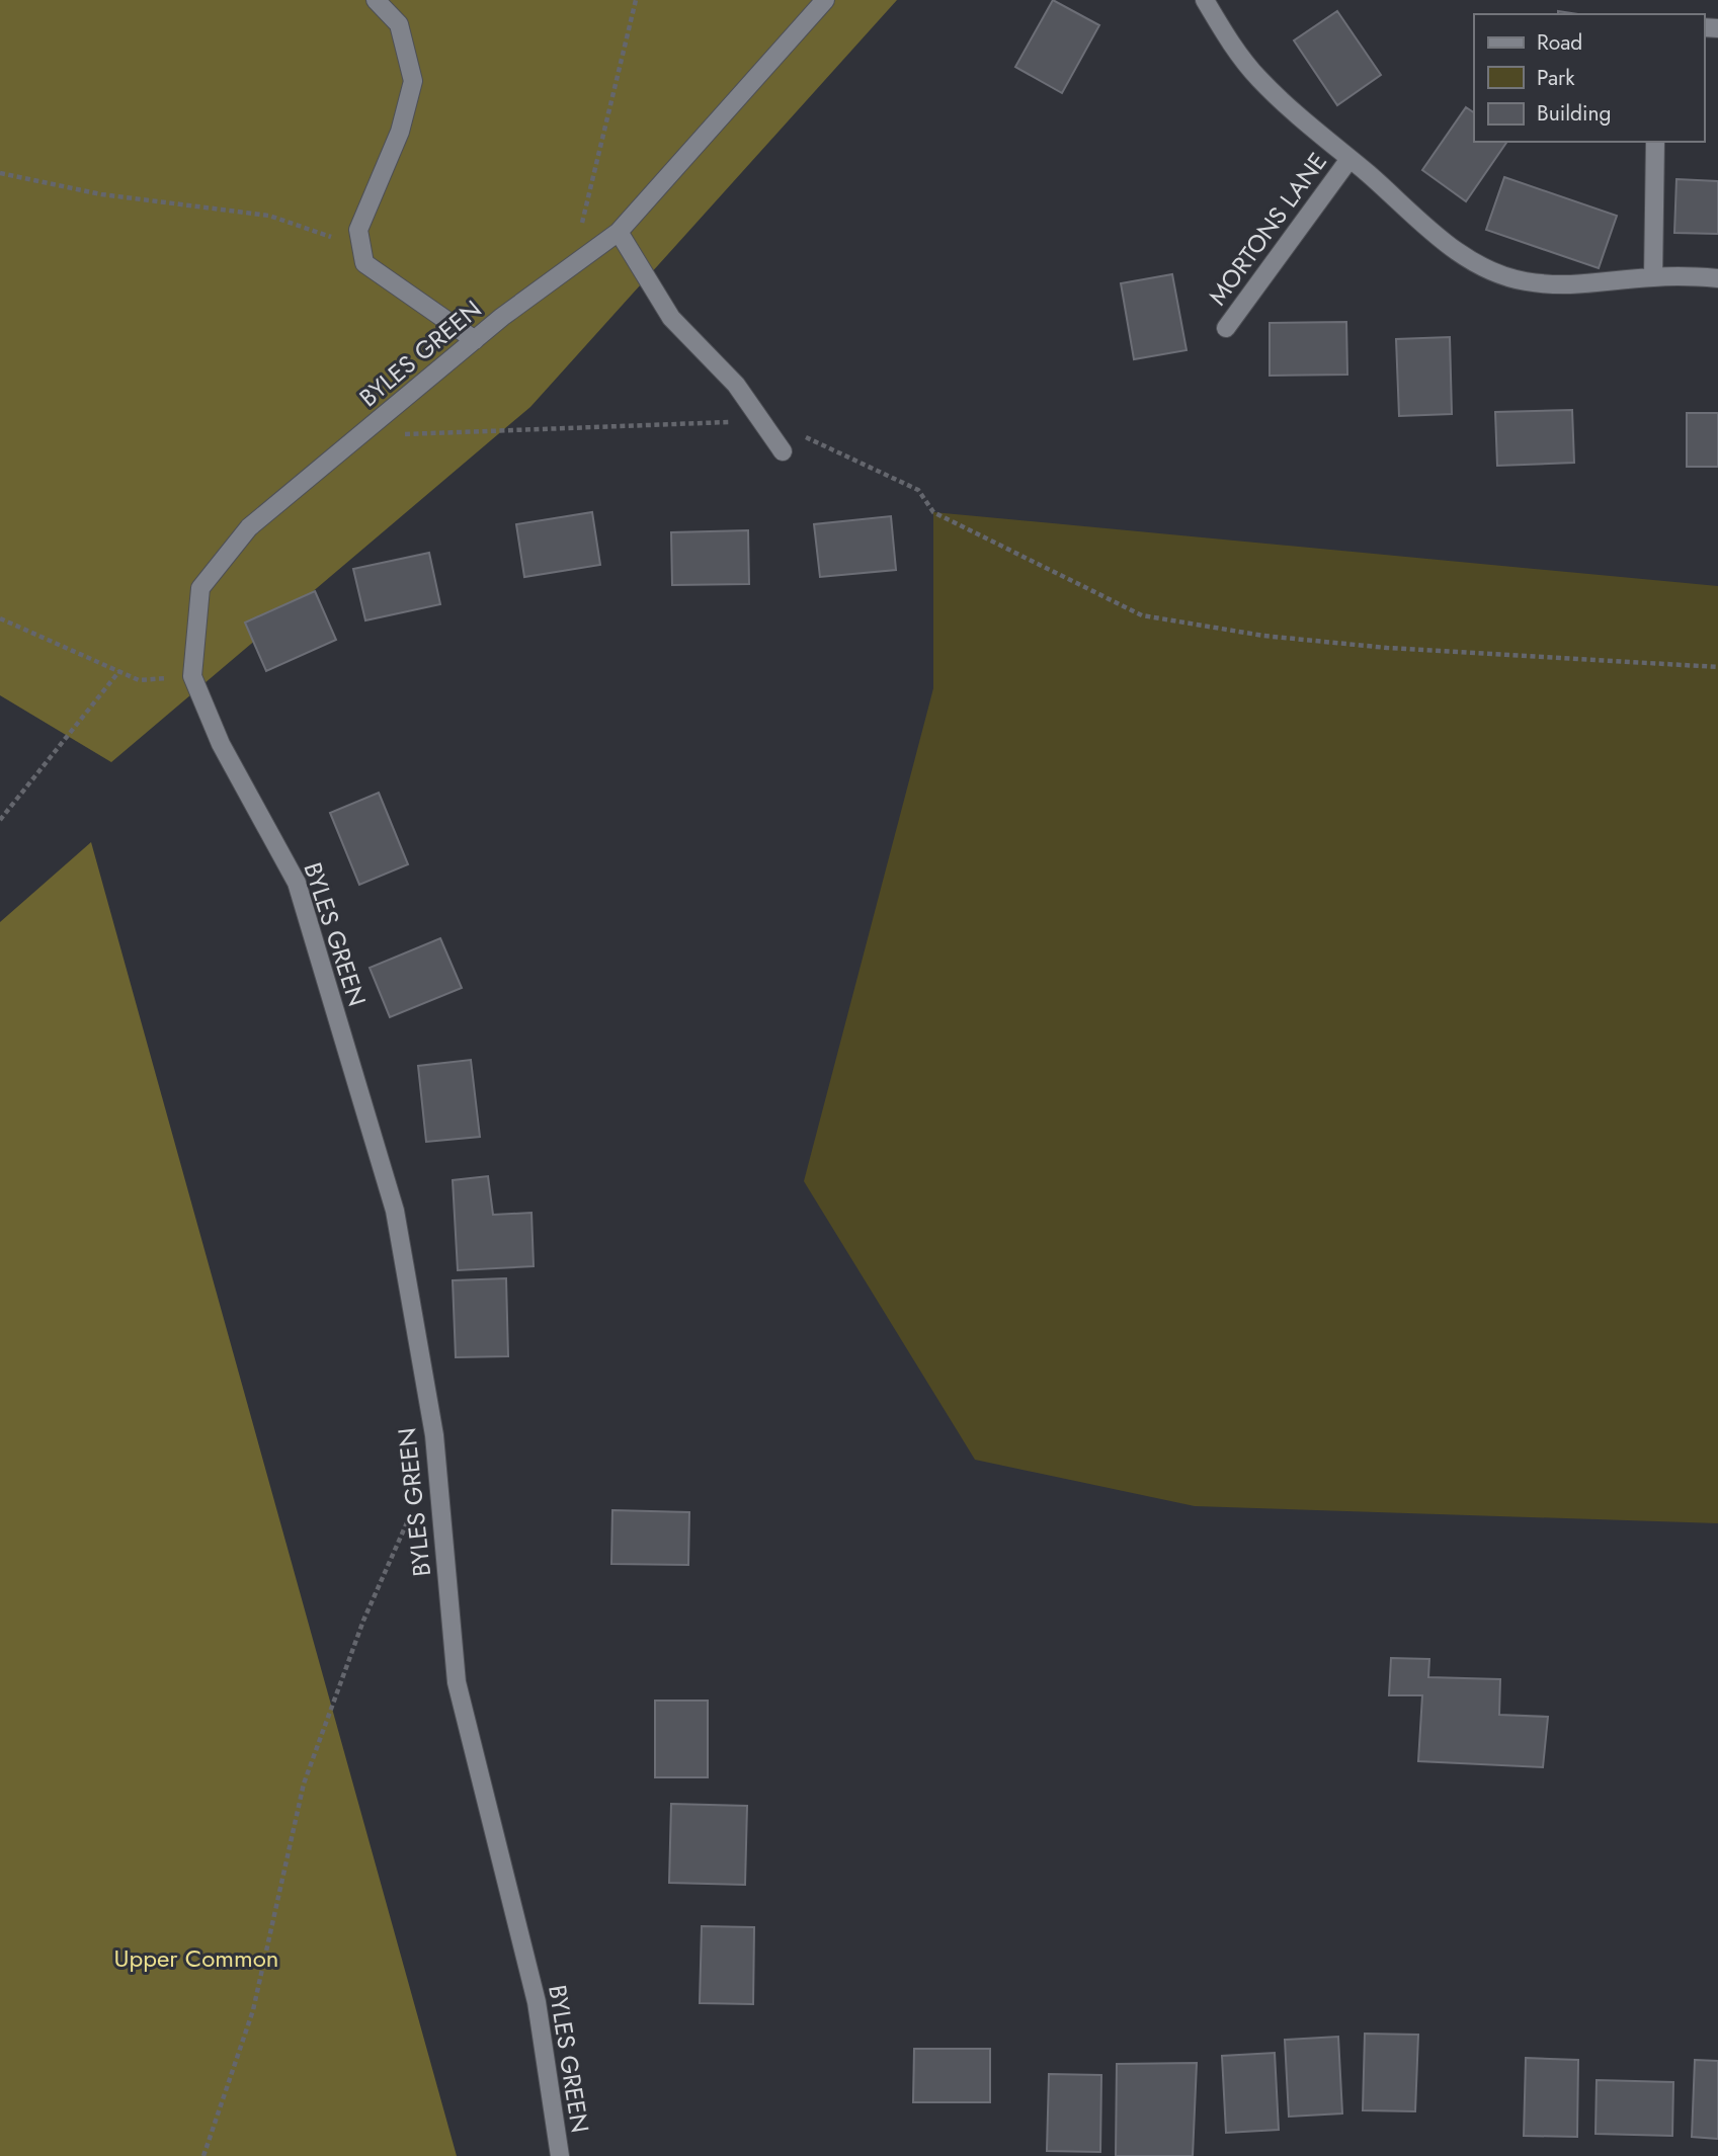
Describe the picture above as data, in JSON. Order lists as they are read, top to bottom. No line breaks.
{"streets":{"street":["MORTONS LANE","BYLES GREEN"]},"parks":["Upper Common"],"legend":["Road","Park","Building"]}
